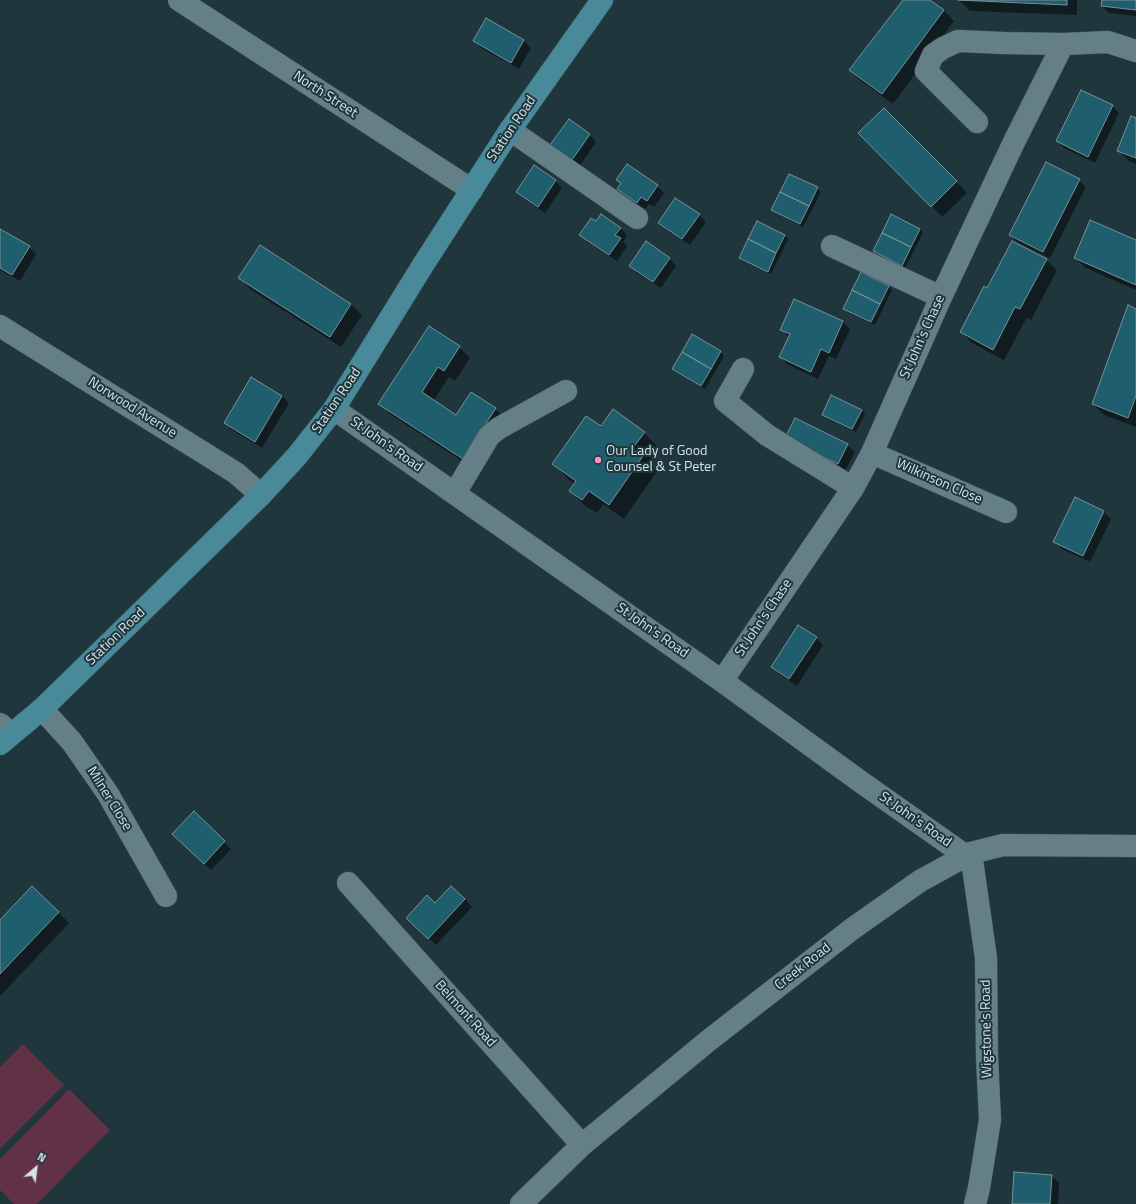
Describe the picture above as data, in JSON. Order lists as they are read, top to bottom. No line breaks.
{"streets":{"main road":["Station Road"],"street":["North Street","St John's Chase","Norwood Avenue","St John's Road","Wilkinson Close","Milner Close","Creek Road","Belmont Road","Wigstone's Road"]},"crossings":[["North Street","Station Road"],["Station Road","Norwood Avenue"],["Station Road","St John's Road"],["Station Road","Milner Close"],["St John's Chase","St John's Road"],["St John's Chase","Wilkinson Close"],["St John's Road","Creek Road"],["St John's Road","Wigstone's Road"],["Creek Road","Belmont Road"],["Creek Road","Wigstone's Road"]],"places":["Our Lady of Good Counsel & St Peter"],"north":"top right"}
